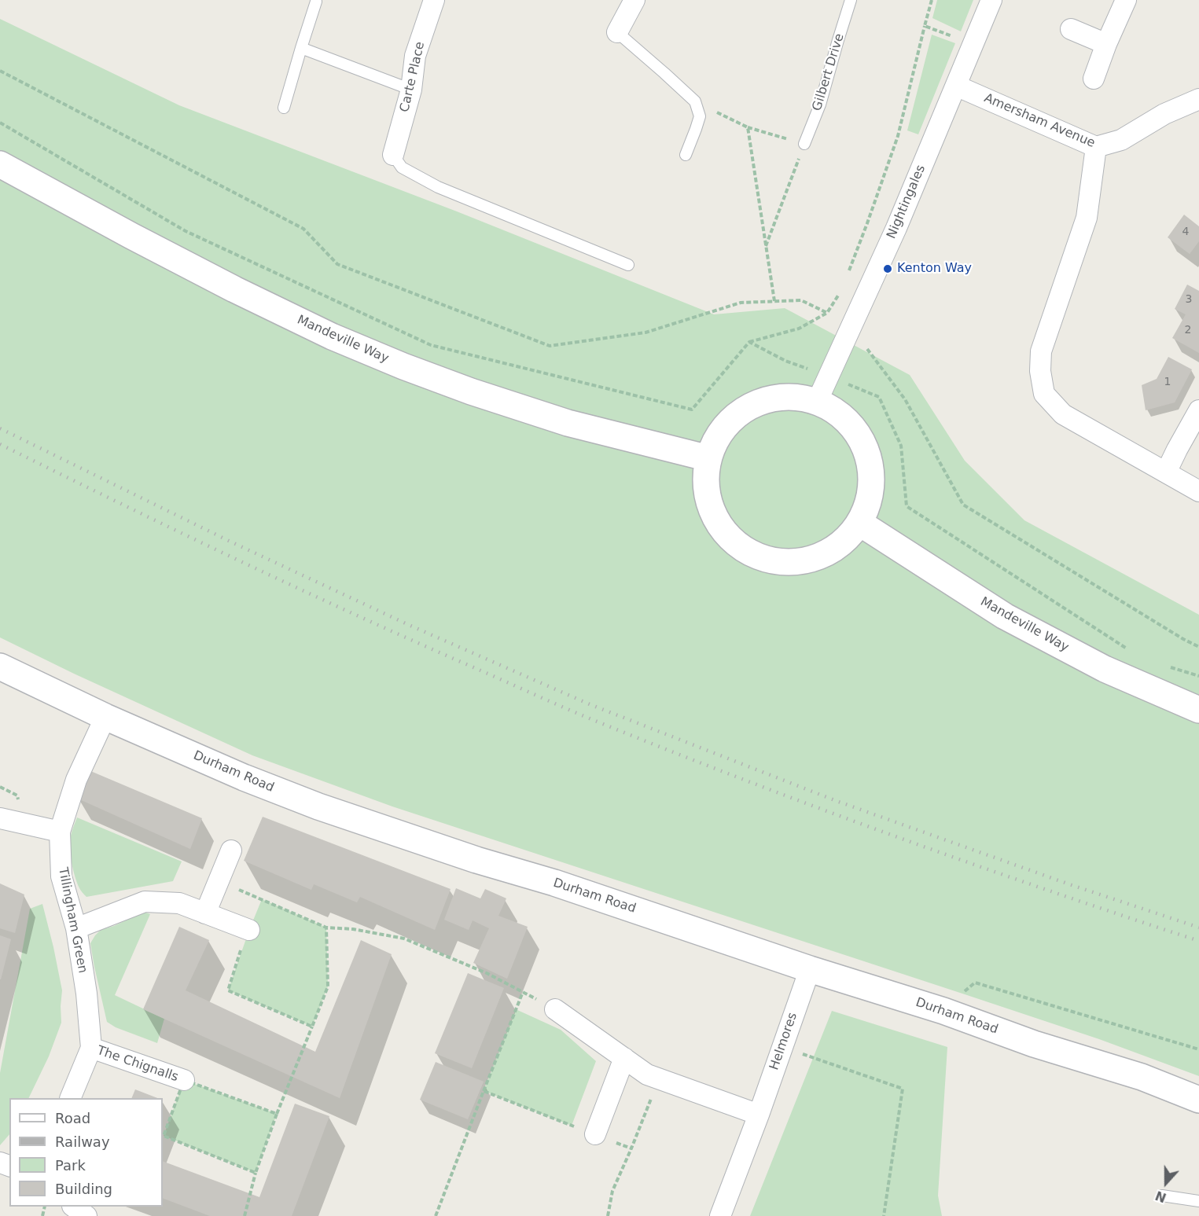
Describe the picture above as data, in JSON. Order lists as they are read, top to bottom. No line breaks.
{"streets":{"main road":["Mandeville Way","Durham Road"],"street":["Carte Place","Amersham Avenue","Nightingales","Tillingham Green","Helmores","The Chignalls"],"lane":["Gilbert Drive"]},"crossings":[["Amersham Avenue","Nightingales"],["Nightingales","Mandeville Way"],["Durham Road","Tillingham Green"],["Durham Road","Helmores"],["Tillingham Green","The Chignalls"]],"places":["Kenton Way"],"house_numbers":["4","3","2","1"],"legend":["Road","Railway","Park","Building"],"north":"bottom"}
